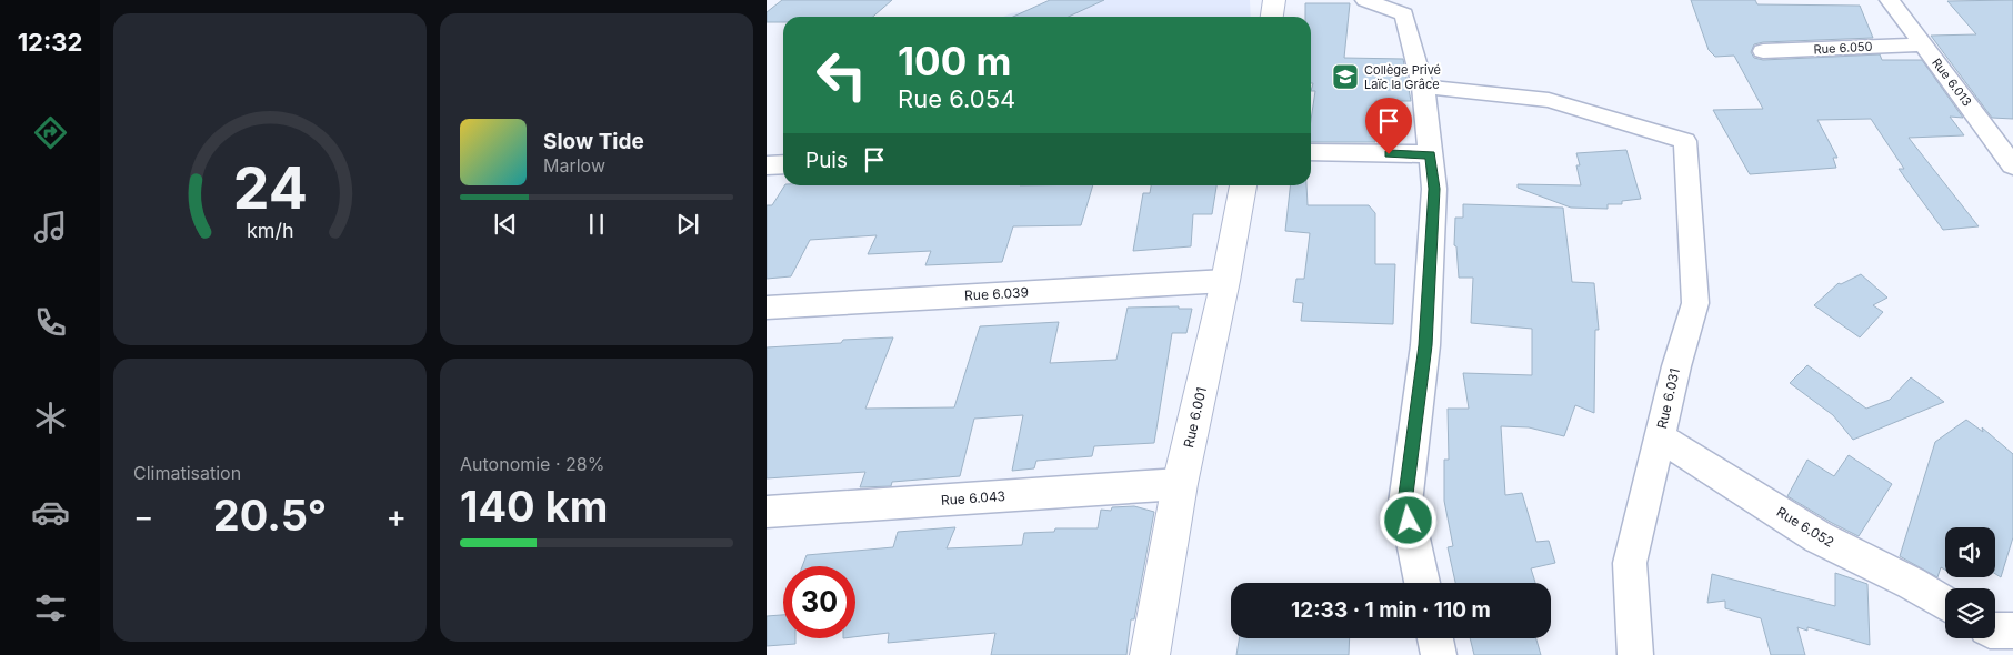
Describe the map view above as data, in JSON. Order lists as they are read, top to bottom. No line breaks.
{"streets":{"street":["Rue 6.050","Rue 6.013","Rue 6.039","Rue 6.031","Rue 6.001","Rue 6.043","Rue 6.052"]},"crossings":[["Rue 6.050","Rue 6.013"],["Rue 6.039","Rue 6.001"],["Rue 6.031","Rue 6.052"],["Rue 6.001","Rue 6.043"]],"places":{"school or university":["Collège Privé Laïc la Grâce"]},"page":{"tabs":"12:32","turn":["100 m","Rue 6.054"],"song":["Slow Tide","Marlow"],"then":"Puis","tile":["Climatisation",["Autonomie · 28%","140 km"]],"heat":["−","20.5°","+"],"limit":"30","trip":"12:33 · 1 min · 110 m","gauge":["24","km/h"]}}
